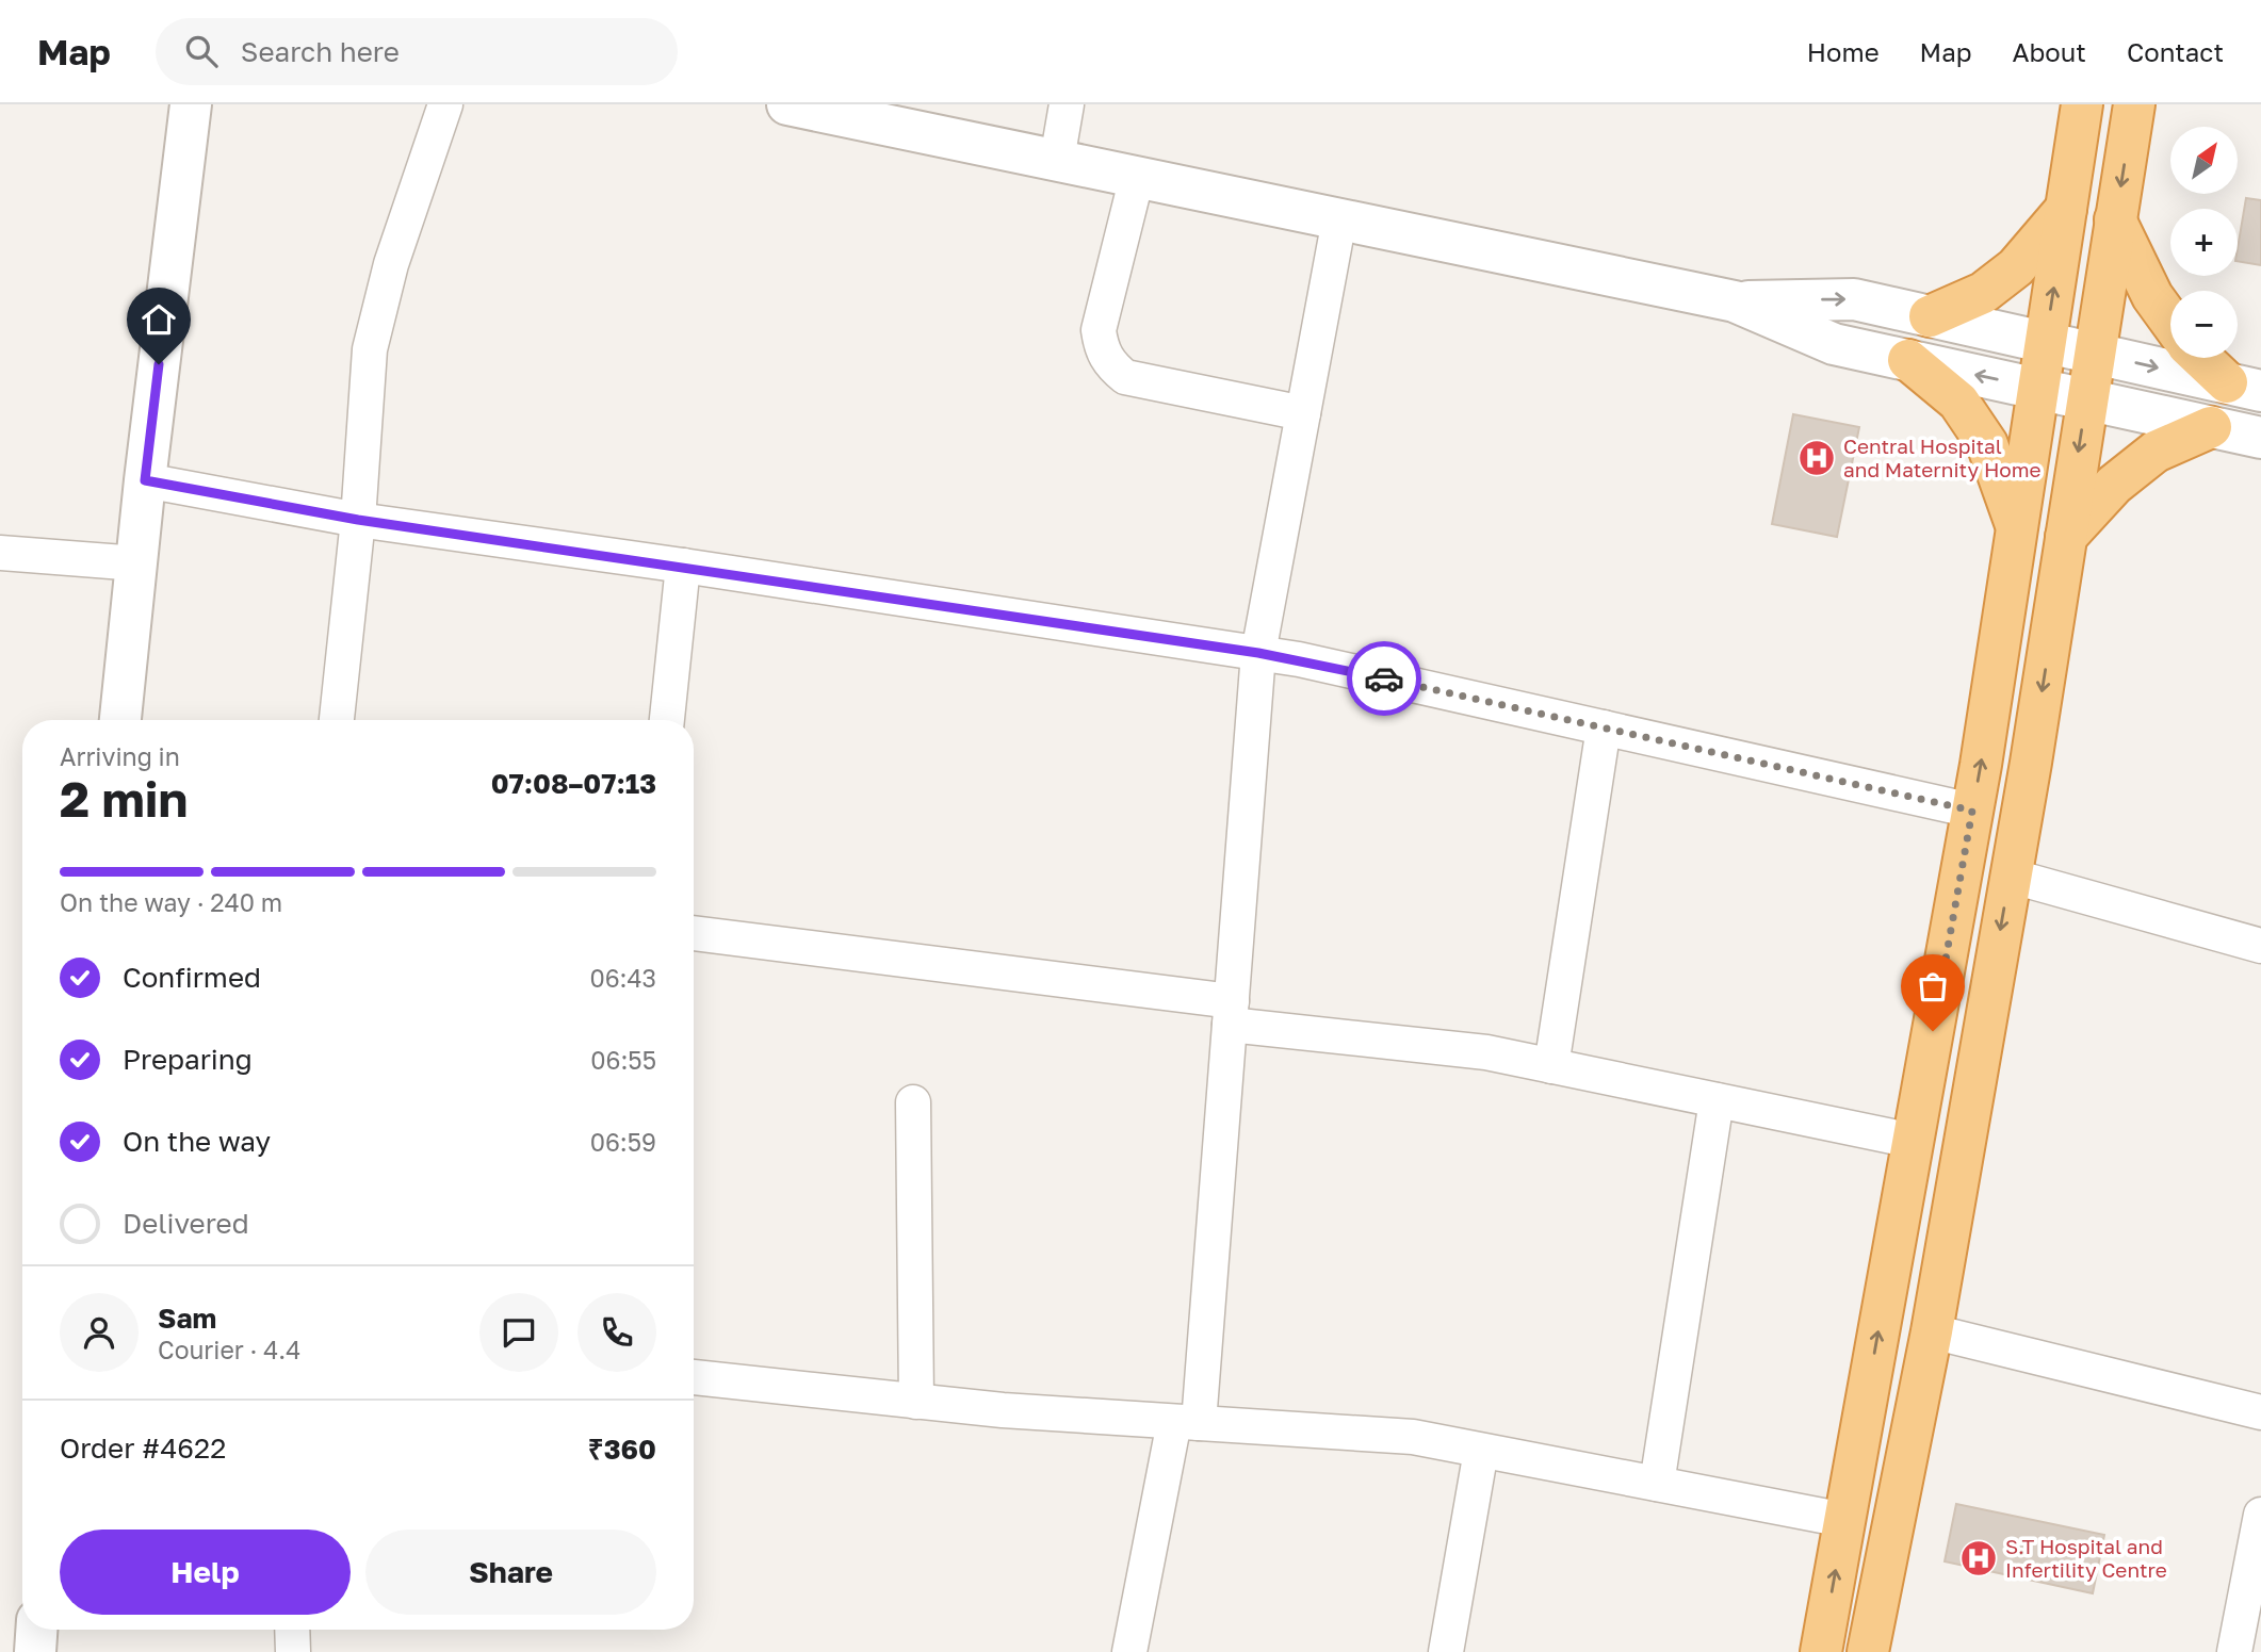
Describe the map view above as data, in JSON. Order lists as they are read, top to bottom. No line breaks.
{"places":{"hospital":["Central Hospital and Maternity Home","S.T Hospital and Infertility Centre"]},"north":"top right","page":{"header":"Map","search":"Search here","nav":["Home","Map","About","Contact"],"map_buttons":["+","−"],"heading":["2 min","Arriving in","07:08–07:13"],"panel":["Sam","Courier · 4.4","Order #4622","₹360"],"bar":"On the way · 240 m","list":[["Confirmed","06:43"],["Preparing","06:55"],["On the way","06:59"],"Delivered"],"buttons":["Help","Share"]}}
